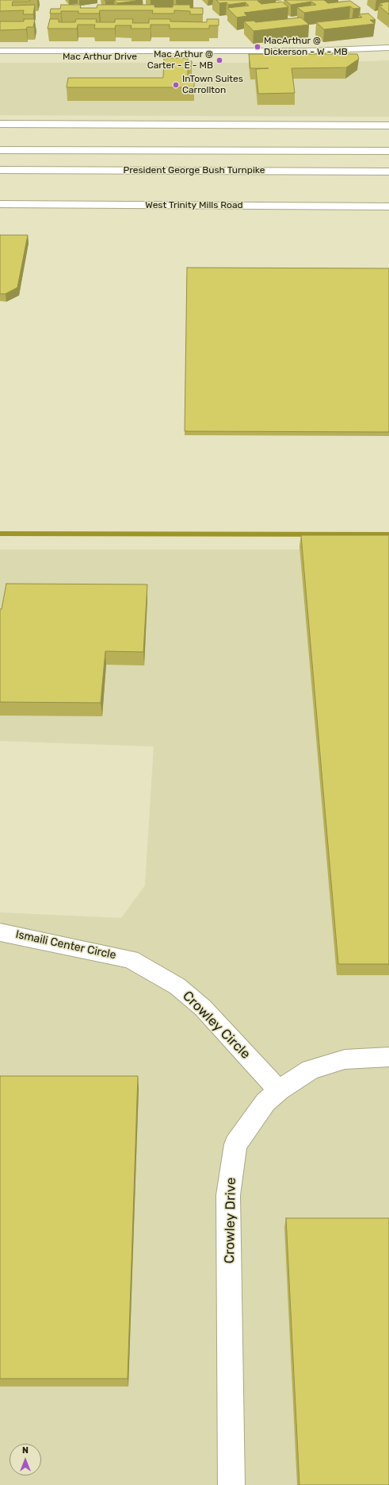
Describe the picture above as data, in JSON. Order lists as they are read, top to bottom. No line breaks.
{"streets":{"main road":["Mac Arthur Drive","President George Bush Turnpike","West Trinity Mills Road","Ismaili Center Circle","Crowley Circle","Crowley Drive"]},"crossings":[["Ismaili Center Circle","Crowley Circle"],["Crowley Circle","Crowley Drive"]],"places":["MacArthur @ Dickerson - W - MB","Mac Arthur @ Carter - E - MB","InTown Suites Carrollton"],"north":"top"}
